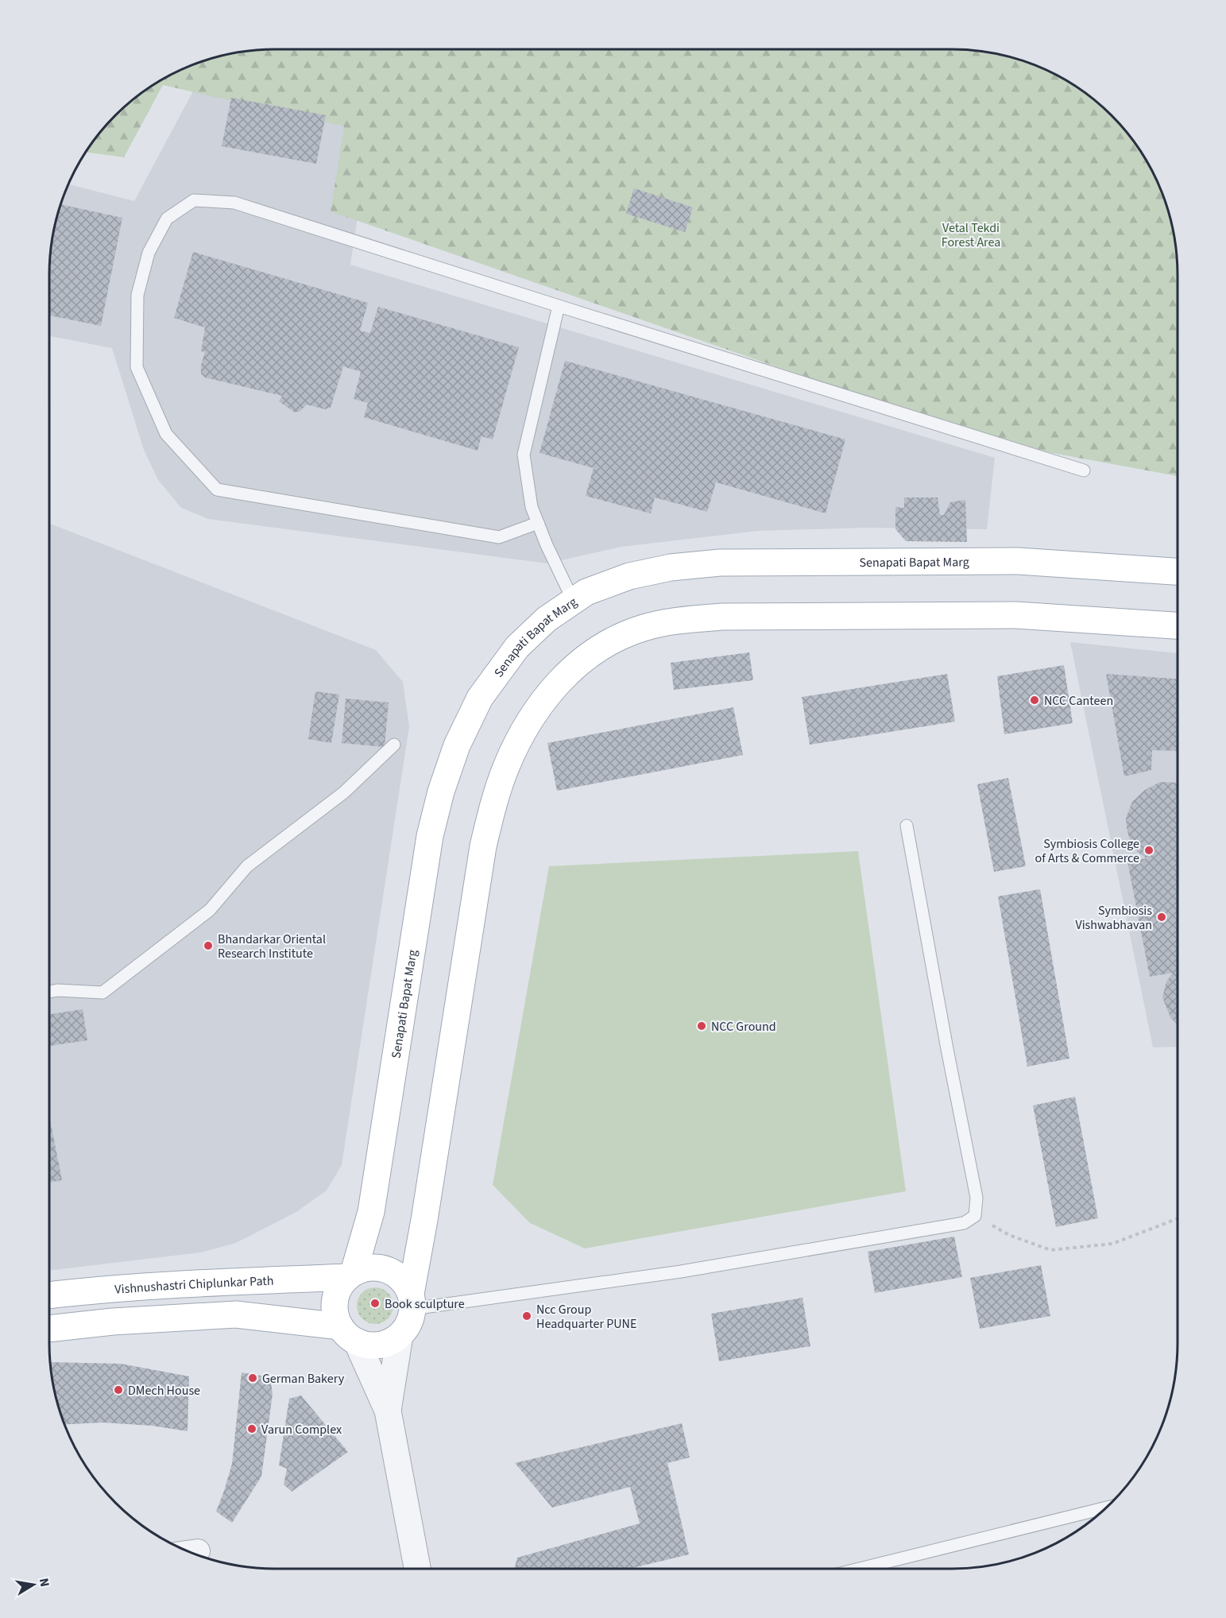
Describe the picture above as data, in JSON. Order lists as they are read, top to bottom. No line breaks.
{"streets":{"main road":["Senapati Bapat Marg","Vishnushastri Chiplunkar Path"]},"crossings":[["Senapati Bapat Marg","Vishnushastri Chiplunkar Path"]],"parks":["Vetal Tekdi Forest Area"],"places":["NCC Canteen","Symbiosis College of Arts & Commerce","Symbiosis Vishwabhavan","Bhandarkar Oriental Research Institute","NCC Ground","Book sculpture","Ncc Group Headquarter PUNE","German Bakery","DMech House","Varun Complex"],"north":"right"}
